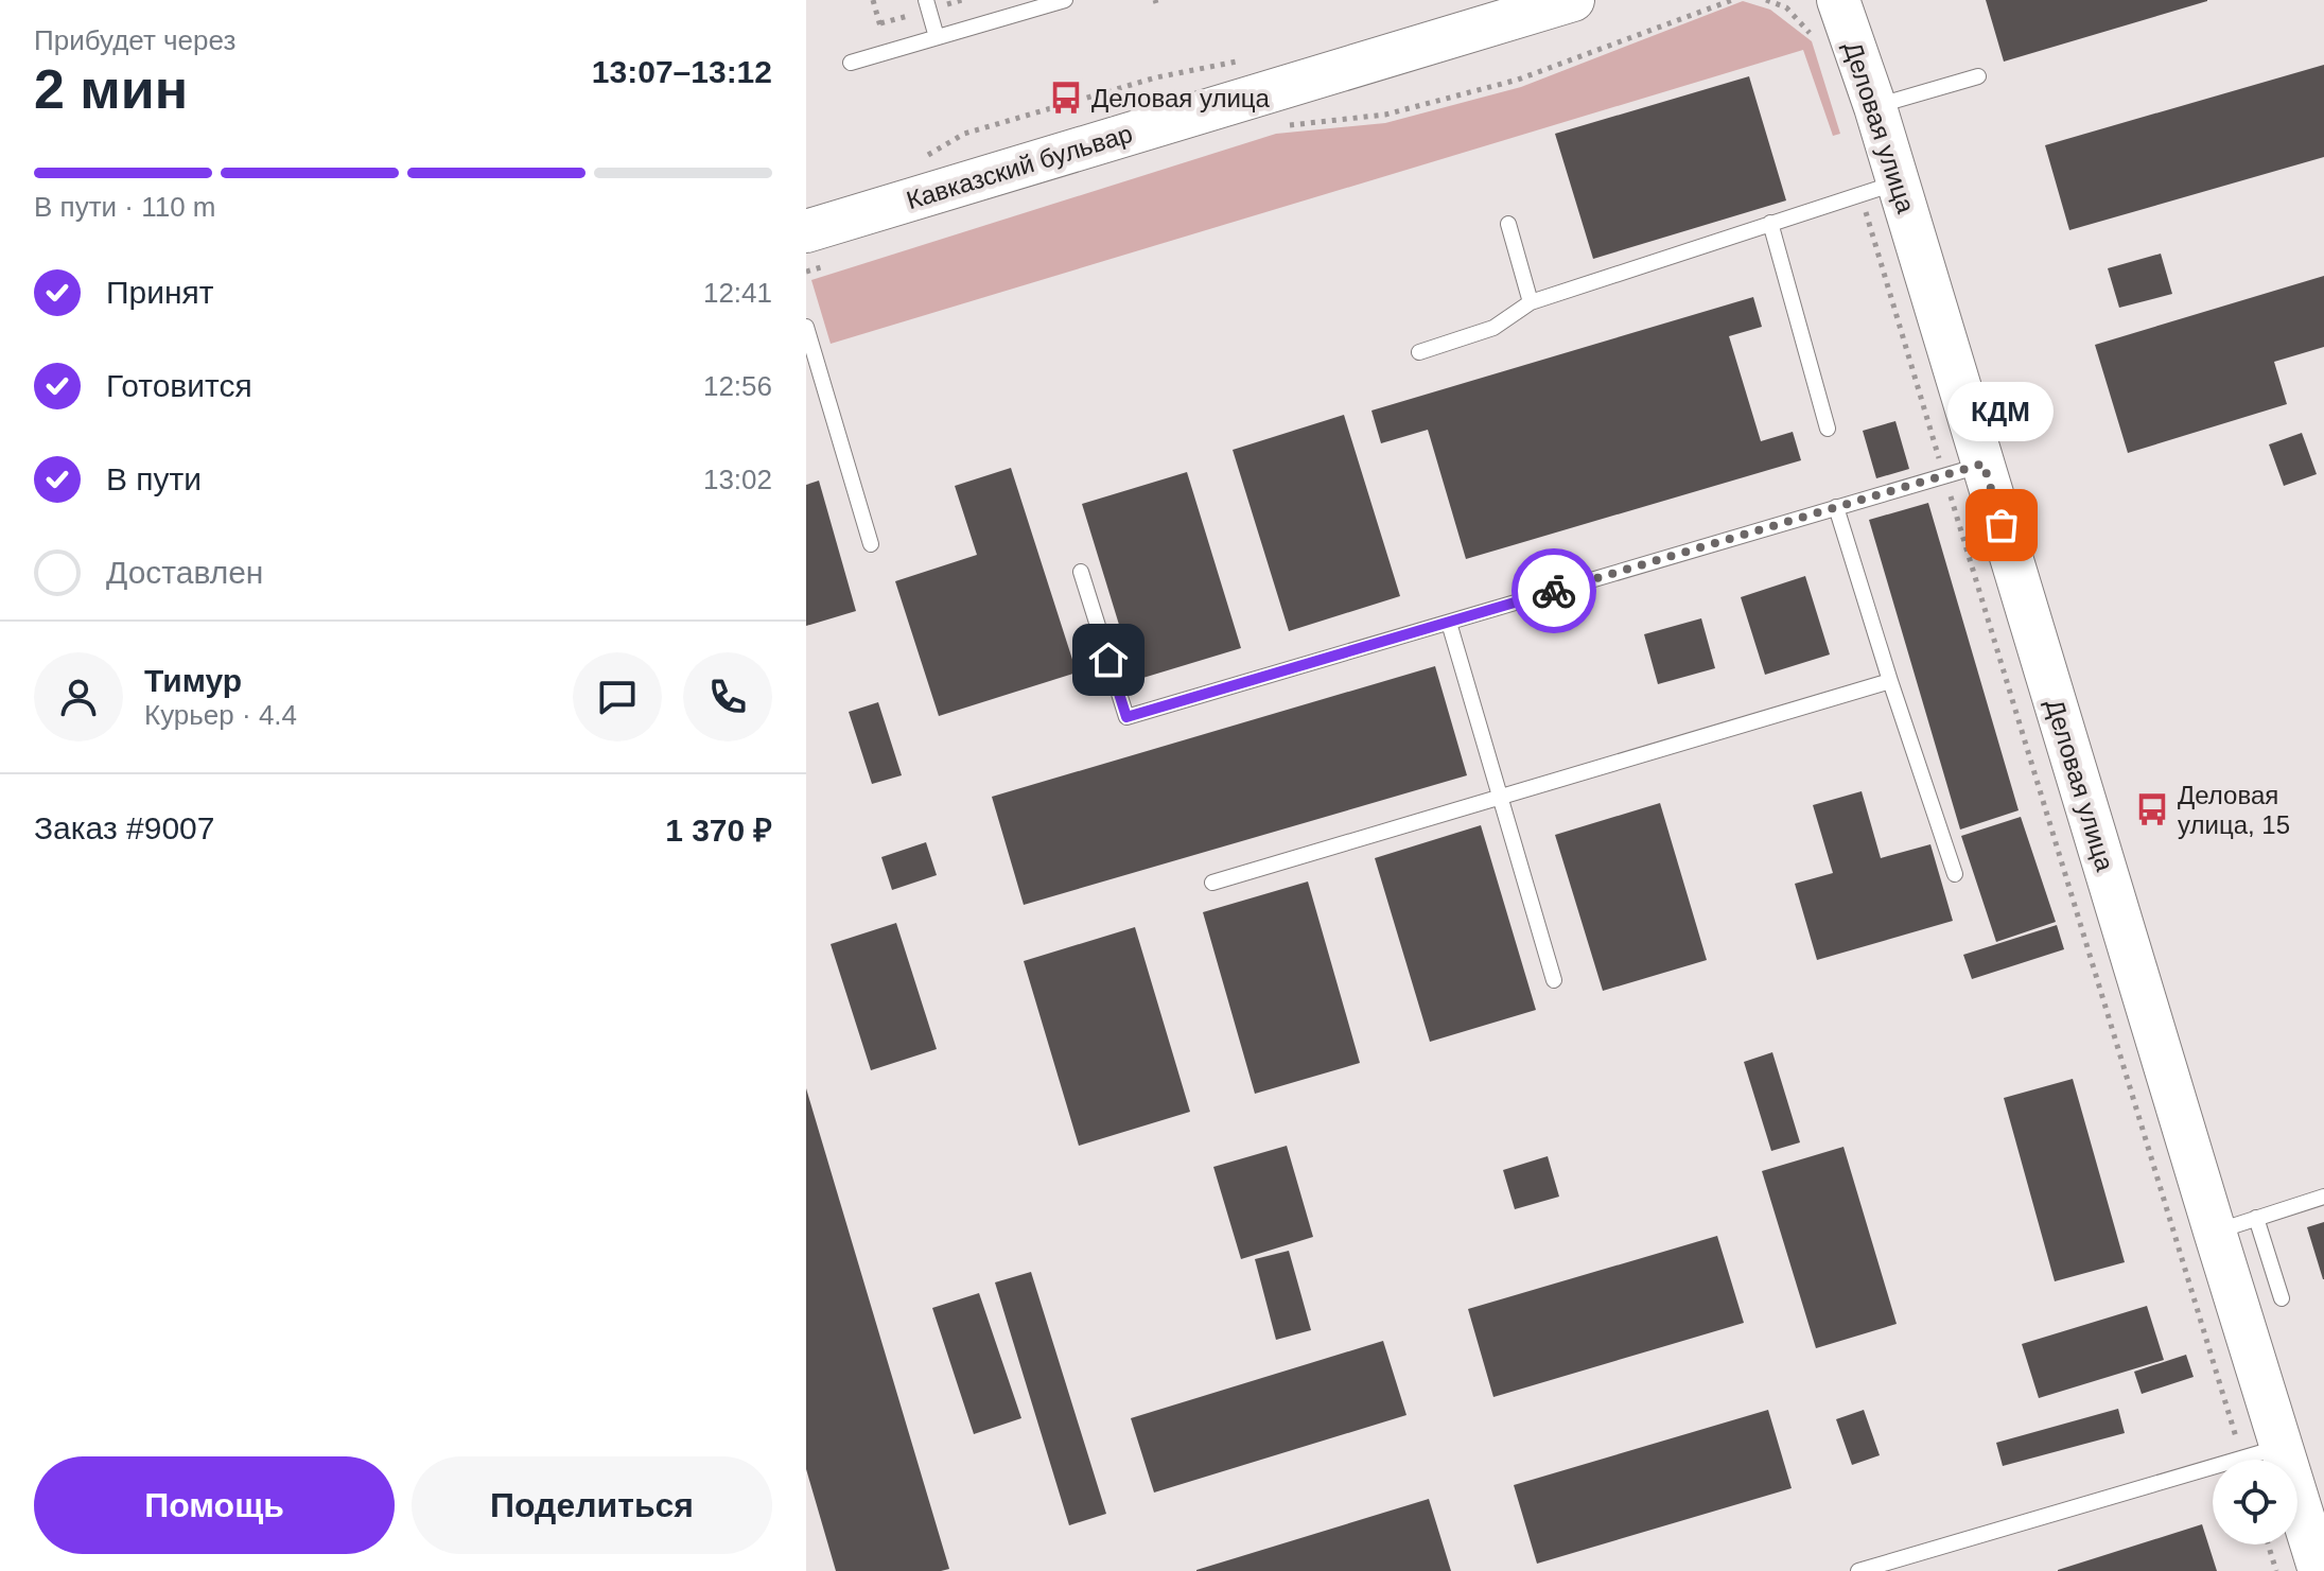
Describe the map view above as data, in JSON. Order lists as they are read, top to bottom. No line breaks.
{"streets":{"street":["Деловая улица","Кавказский бульвар"]},"places":{"bus stop":["Деловая улица","Деловая улица, 15"],"other":["КДМ"]},"page":{"heading":["2 мин","Прибудет через","13:07–13:12"],"panel":["Тимур","Курьер · 4.4","Заказ #9007","1 370 ₽"],"bar":"В пути · 110 m","list":[["Принят","12:41"],["Готовится","12:56"],["В пути","13:02"],"Доставлен"],"bubble":"КДМ","buttons":["Помощь","Поделиться"]}}
